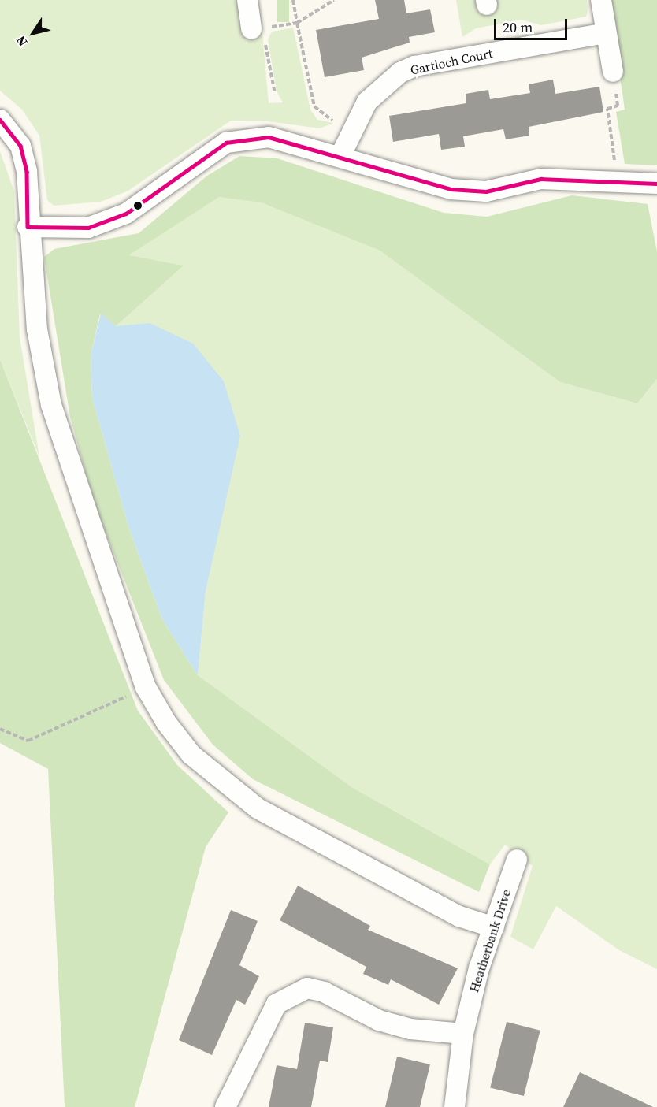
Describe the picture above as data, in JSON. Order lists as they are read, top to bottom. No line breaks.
{"streets":{"street":["Gartloch Court","Heatherbank Drive"]},"scale_bar":"20 m","north":"bottom left"}
